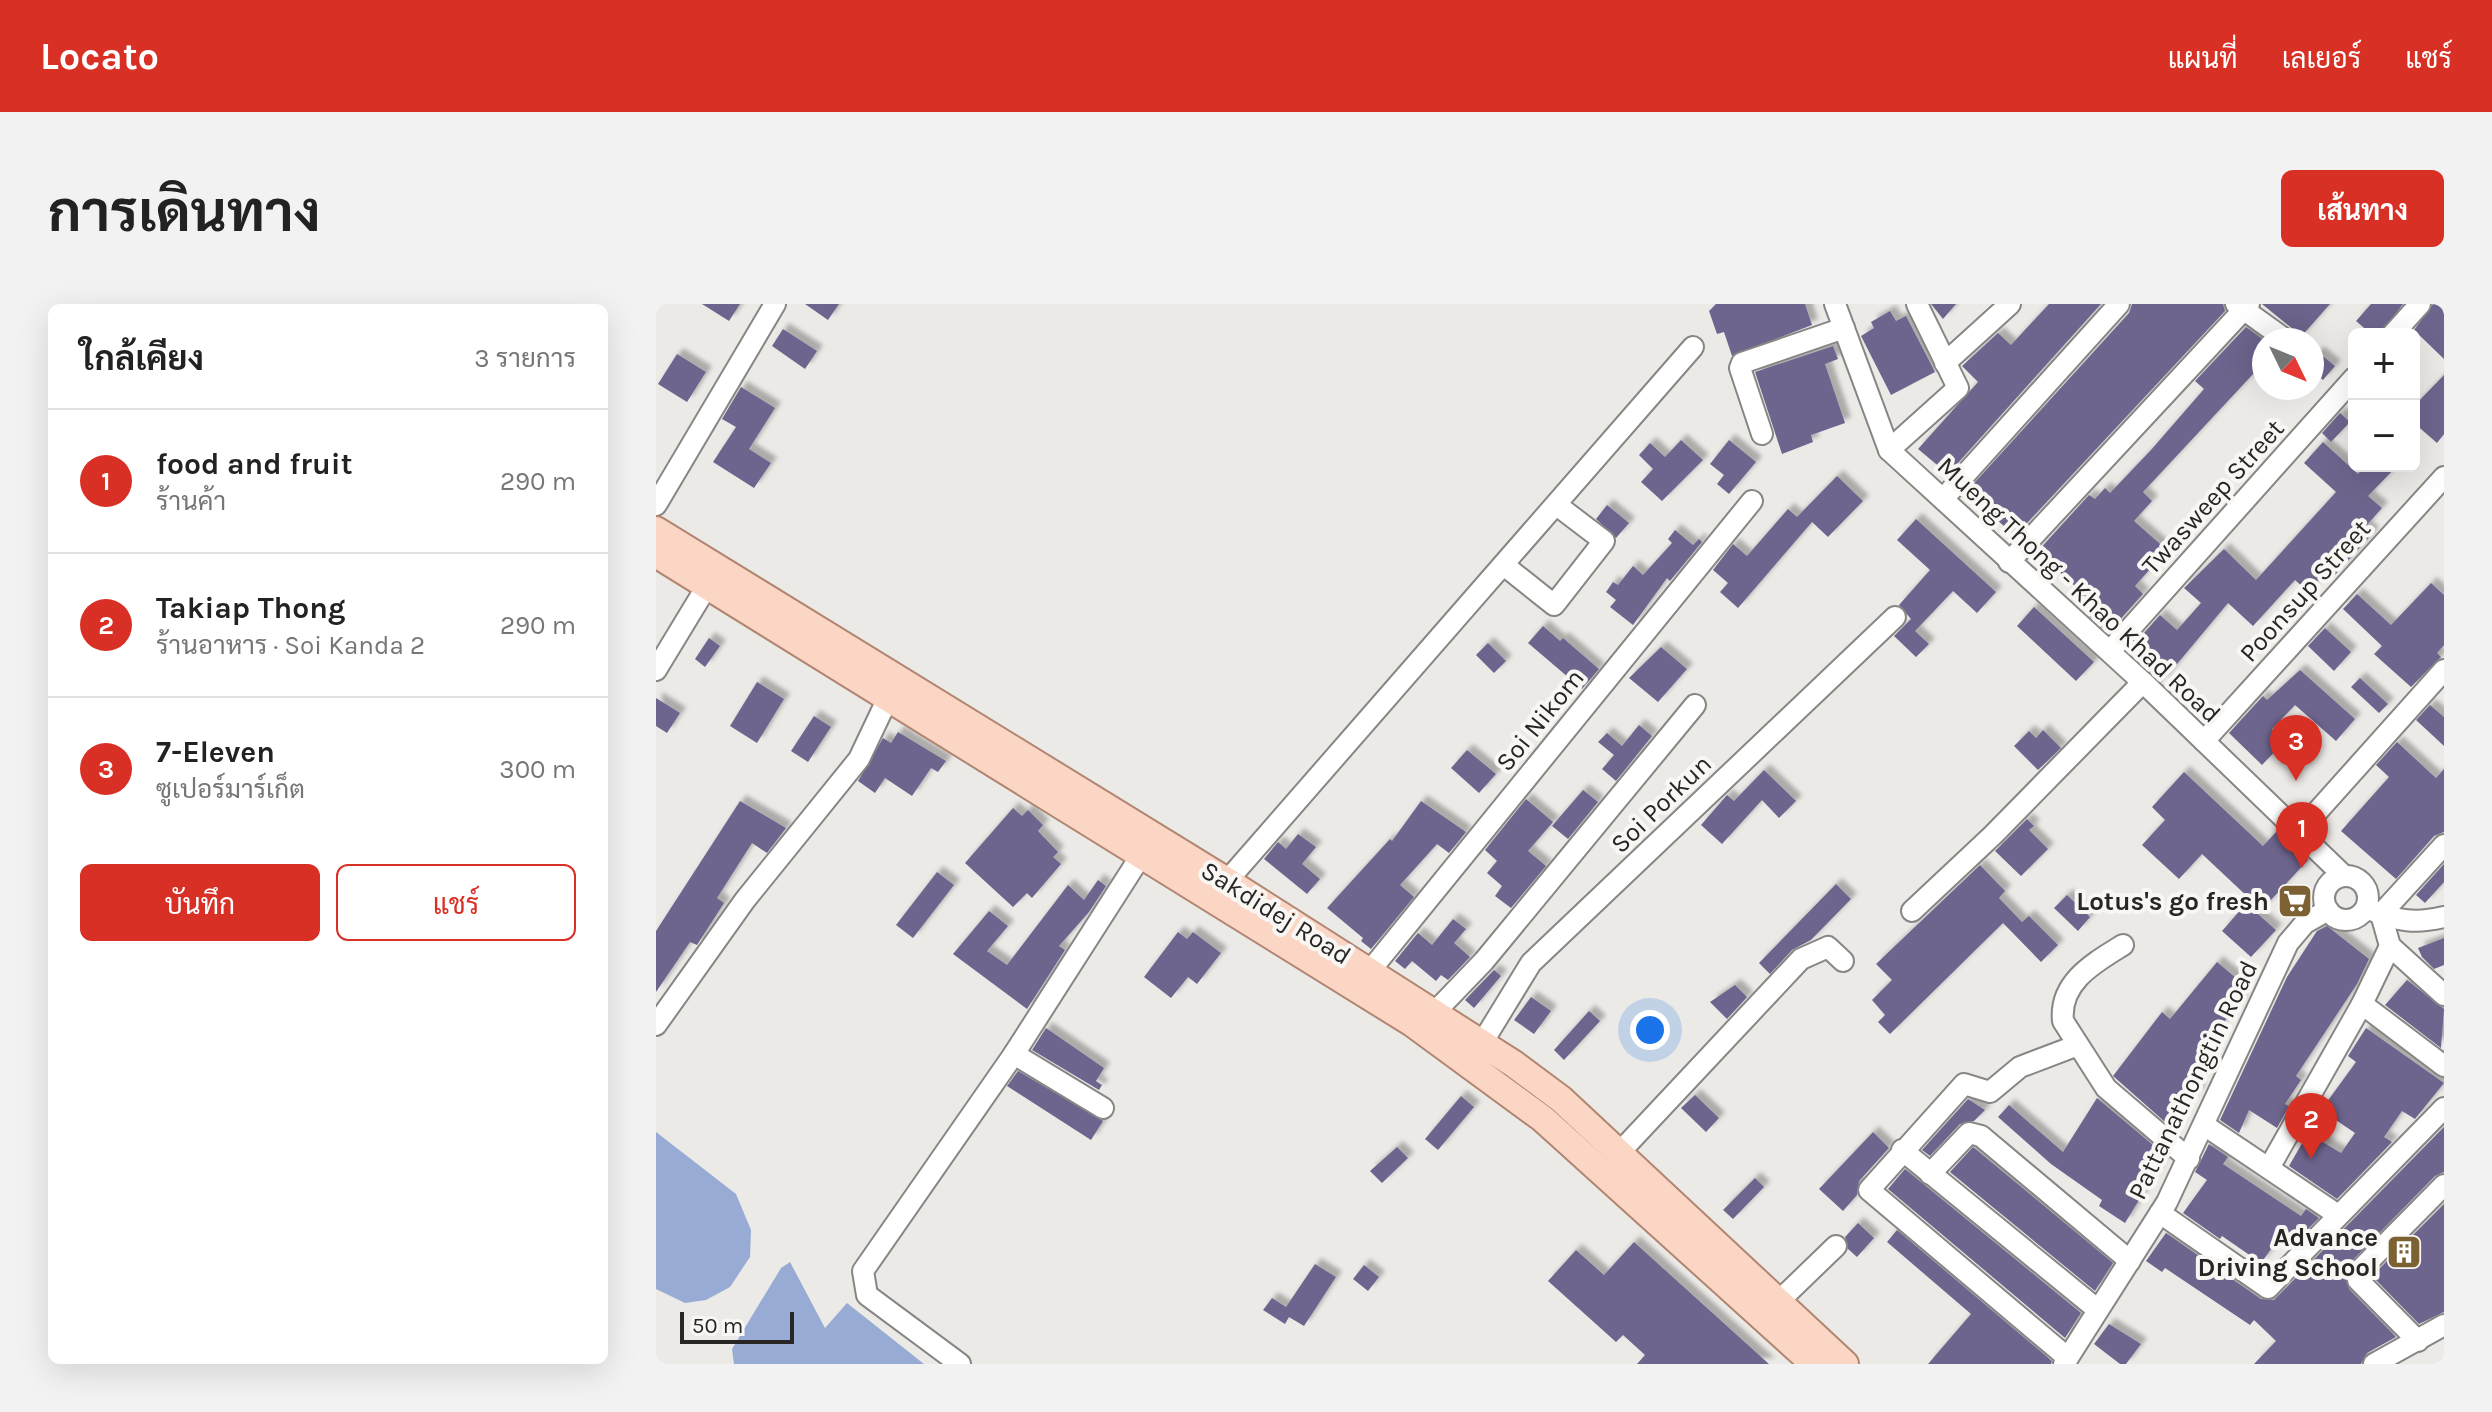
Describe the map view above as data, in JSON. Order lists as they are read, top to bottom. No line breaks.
{"streets":{"main road":["Sakdidej Road"],"street":["Twasweep Street","Mueng Thong - Khao Khad Road","Poonsup Street","Soi Nikom","Soi Porkun","Pattanathongtin Road"]},"crossings":[["Twasweep Street","Mueng Thong - Khao Khad Road"],["Mueng Thong - Khao Khad Road","Poonsup Street"],["Mueng Thong - Khao Khad Road","Pattanathongtin Road"],["Soi Nikom","Sakdidej Road"],["Soi Porkun","Sakdidej Road"]],"places":{"supermarket":["Lotus's go fresh"],"building":["Advance Driving School"]},"scale_bar":"50 m","north":"bottom right","page":{"header":"Locato","nav":["แผนที่","เลเยอร์","แชร์"],"buttons":["เส้นทาง",["บันทึก","แชร์"]],"title":"การเดินทาง","heading":["ใกล้เคียง","3 รายการ"],"map_buttons":["+","−"],"list":[{"mark":"1","name":"food and fruit","note":"ร้านค้า","value":"290 m"},{"mark":"2","name":"Takiap Thong","note":"ร้านอาหาร · Soi Kanda 2","value":"290 m"},{"mark":"3","name":"7-Eleven","note":"ซูเปอร์มาร์เก็ต","value":"300 m"}],"pins":["3","1","2"],"scale":"50 m"}}
